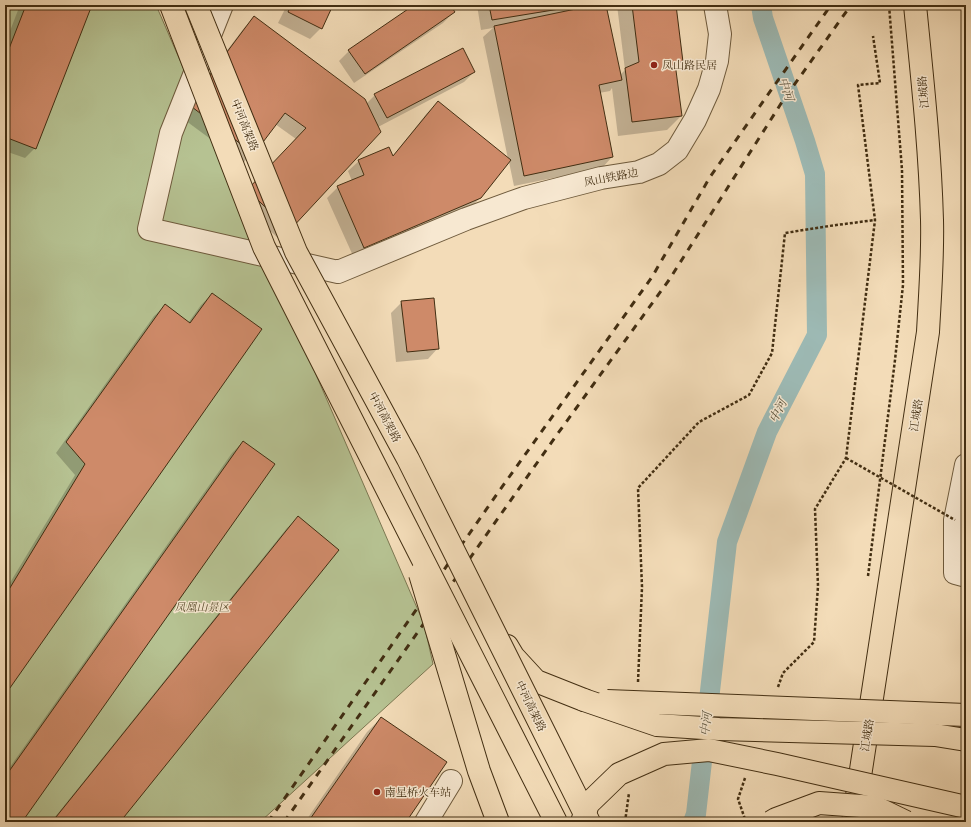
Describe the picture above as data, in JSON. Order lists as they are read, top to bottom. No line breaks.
{"streets":{"main road":["江城路","中河高架路"],"street":["凤山铁路边"]},"water":["中河"],"parks":["凤凰山景区"],"places":["凤山路民居","南星桥火车站"]}
